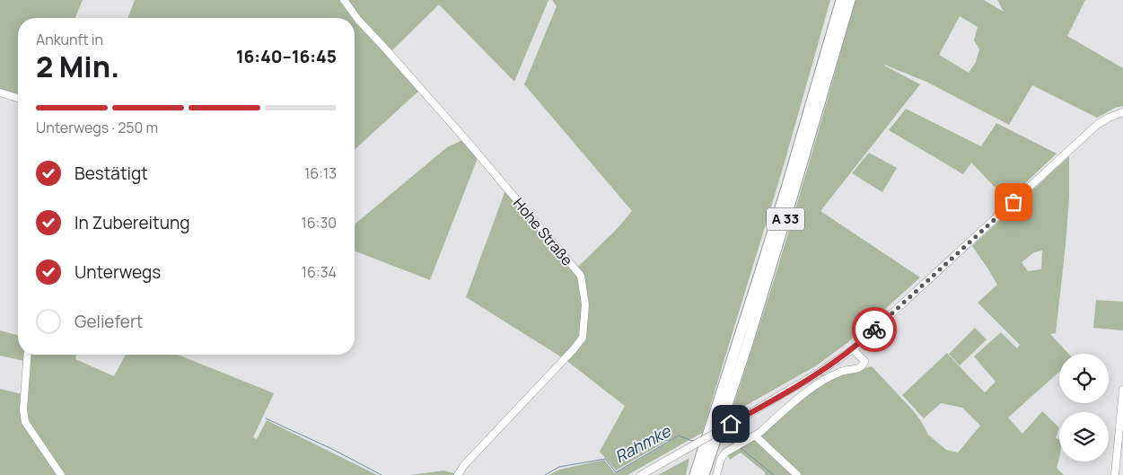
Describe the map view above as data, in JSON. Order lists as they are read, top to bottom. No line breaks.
{"streets":{"highway":["A 33"],"street":["Hohe Straße"]},"water":["Rahmke"],"page":{"heading":["2 Min.","Ankunft in","16:40–16:45"],"bar":"Unterwegs · 250 m","list":[["Bestätigt","16:13"],["In Zubereitung","16:30"],["Unterwegs","16:34"],"Geliefert"]}}
